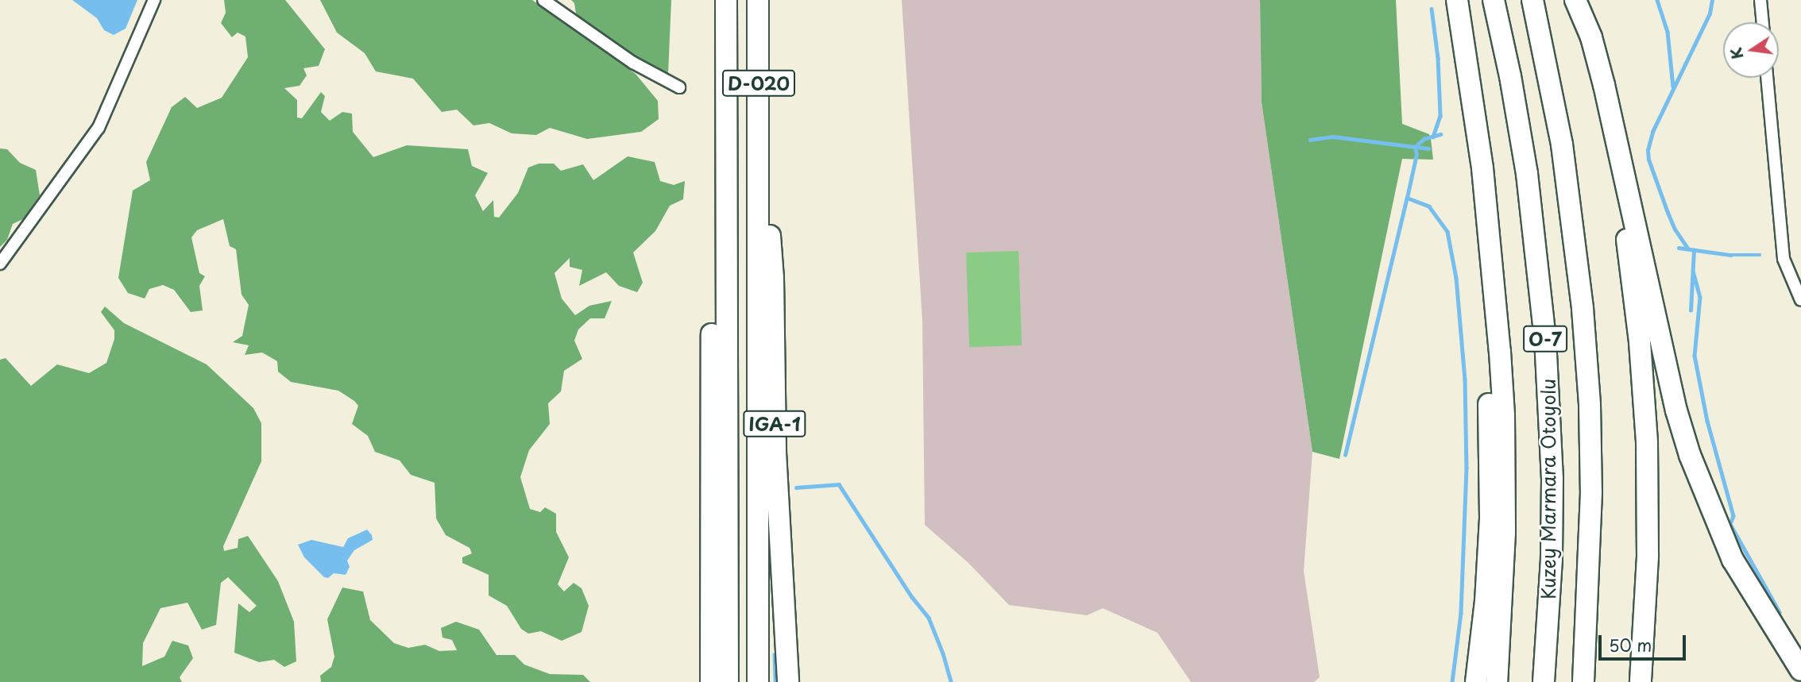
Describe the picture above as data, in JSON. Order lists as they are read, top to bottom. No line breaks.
{"streets":{"highway":["D-020","O-7","IGA-1","Kuzey Marmara Otoyolu"]},"crossings":[["D-020","IGA-1"]],"scale_bar":"50 m","north":"left"}
